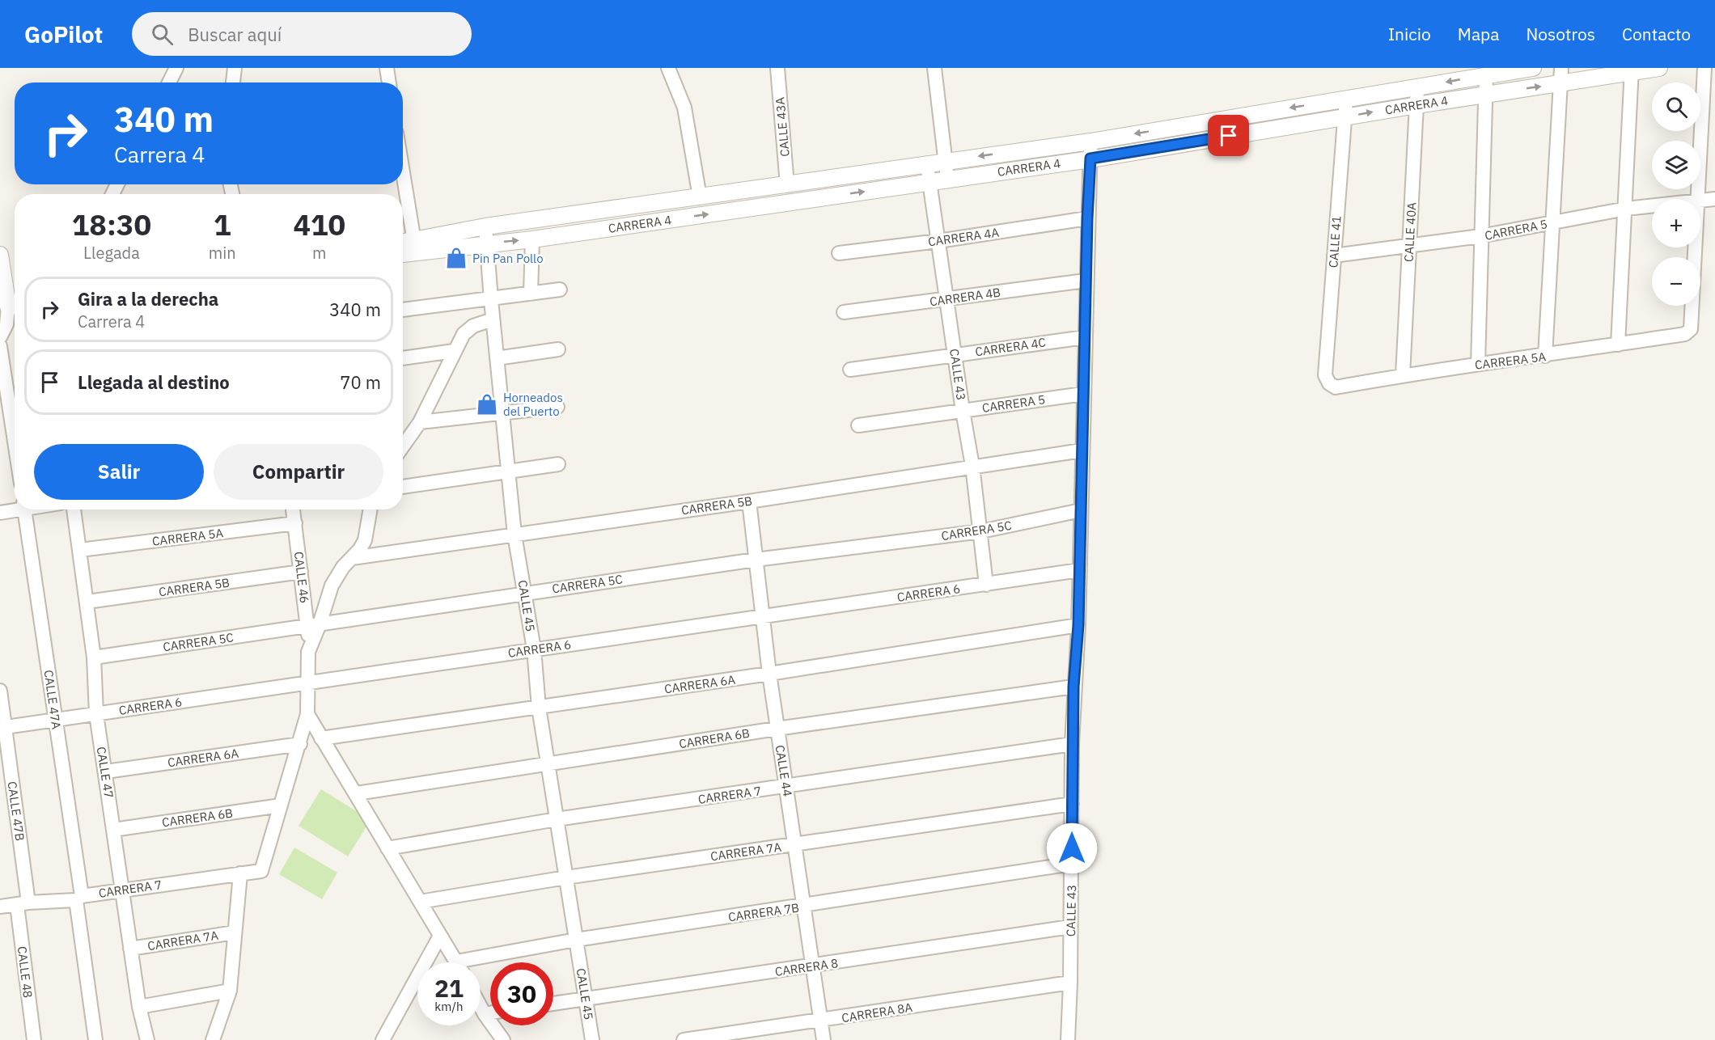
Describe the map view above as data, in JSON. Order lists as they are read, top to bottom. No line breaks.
{"streets":{"street":["CARRERA 4","CALLE 43A","CARRERA 5","CALLE 40A","CARRERA 4A","CALLE 41","CARRERA 4B","CARRERA 4C","CARRERA 5A","CALLE 43","CARRERA 5B","CARRERA 5C","CALLE 46","CARRERA 6","CALLE 45","CARRERA 6A","CALLE 47A","CARRERA 6B","CALLE 44","CALLE 47","CARRERA 7","CALLE 47B","CARRERA 7A","CARRERA 7B","CARRERA 8","CALLE 48","CARRERA 8A"]},"crossings":[["CARRERA 4","CALLE 43A"],["CARRERA 4","CALLE 40A"],["CARRERA 4","CALLE 41"],["CARRERA 4","CALLE 43"],["CARRERA 4","CALLE 45"],["CARRERA 5","CALLE 40A"],["CARRERA 5","CALLE 41"],["CARRERA 5","CALLE 43"],["CALLE 40A","CARRERA 5A"],["CARRERA 4A","CALLE 43"],["CALLE 41","CARRERA 5A"],["CARRERA 4B","CALLE 43"],["CARRERA 4C","CALLE 43"],["CARRERA 5A","CALLE 46"],["CARRERA 5A","CALLE 47"],["CALLE 43","CARRERA 5B"],["CALLE 43","CARRERA 5C"],["CALLE 43","CARRERA 6"],["CALLE 43","CARRERA 6A"],["CALLE 43","CARRERA 6B"],["CALLE 43","CARRERA 7"],["CALLE 43","CARRERA 7A"],["CALLE 43","CARRERA 7B"],["CALLE 43","CARRERA 8"],["CALLE 43","CARRERA 8A"],["CARRERA 5B","CALLE 46"],["CARRERA 5B","CALLE 45"],["CARRERA 5B","CALLE 44"],["CARRERA 5B","CALLE 47"],["CARRERA 5C","CALLE 46"],["CARRERA 5C","CALLE 45"],["CARRERA 5C","CALLE 44"],["CARRERA 5C","CALLE 47"],["CARRERA 6","CALLE 45"],["CARRERA 6","CALLE 47A"],["CARRERA 6","CALLE 44"],["CARRERA 6","CALLE 47"],["CARRERA 6","CALLE 47B"],["CALLE 45","CARRERA 6A"],["CALLE 45","CARRERA 6B"],["CALLE 45","CARRERA 7"],["CALLE 45","CARRERA 7A"],["CALLE 45","CARRERA 7B"],["CALLE 45","CARRERA 8"],["CARRERA 6A","CALLE 44"],["CARRERA 6A","CALLE 47"],["CALLE 47A","CARRERA 7"],["CARRERA 6B","CALLE 44"],["CARRERA 6B","CALLE 47"],["CARRERA 6B","CARRERA 7"],["CALLE 44","CARRERA 7"],["CALLE 44","CARRERA 7A"],["CALLE 44","CARRERA 7B"],["CALLE 44","CARRERA 8"],["CALLE 44","CARRERA 8A"],["CALLE 47","CARRERA 7"],["CALLE 47","CARRERA 7A"],["CARRERA 7","CALLE 47B"],["CARRERA 7","CALLE 48"],["CALLE 47B","CALLE 48"]],"places":{"shop":["Pin Pan Pollo","Horneados del Puerto"]},"page":{"header":"GoPilot","search":"Buscar aquí","nav":["Inicio","Mapa","Nosotros","Contacto"],"map_buttons":["+","−"],"turn":["340 m","Carrera 4"],"eta":["18:30","Llegada","1","min","410","m"],"list":[{"name":"Gira a la derecha","note":"Carrera 4","value":"340 m"},{"name":"Llegada al destino","value":"70 m"}],"buttons":["Salir","Compartir"],"speed":"21 km/h","limit":"30"}}
